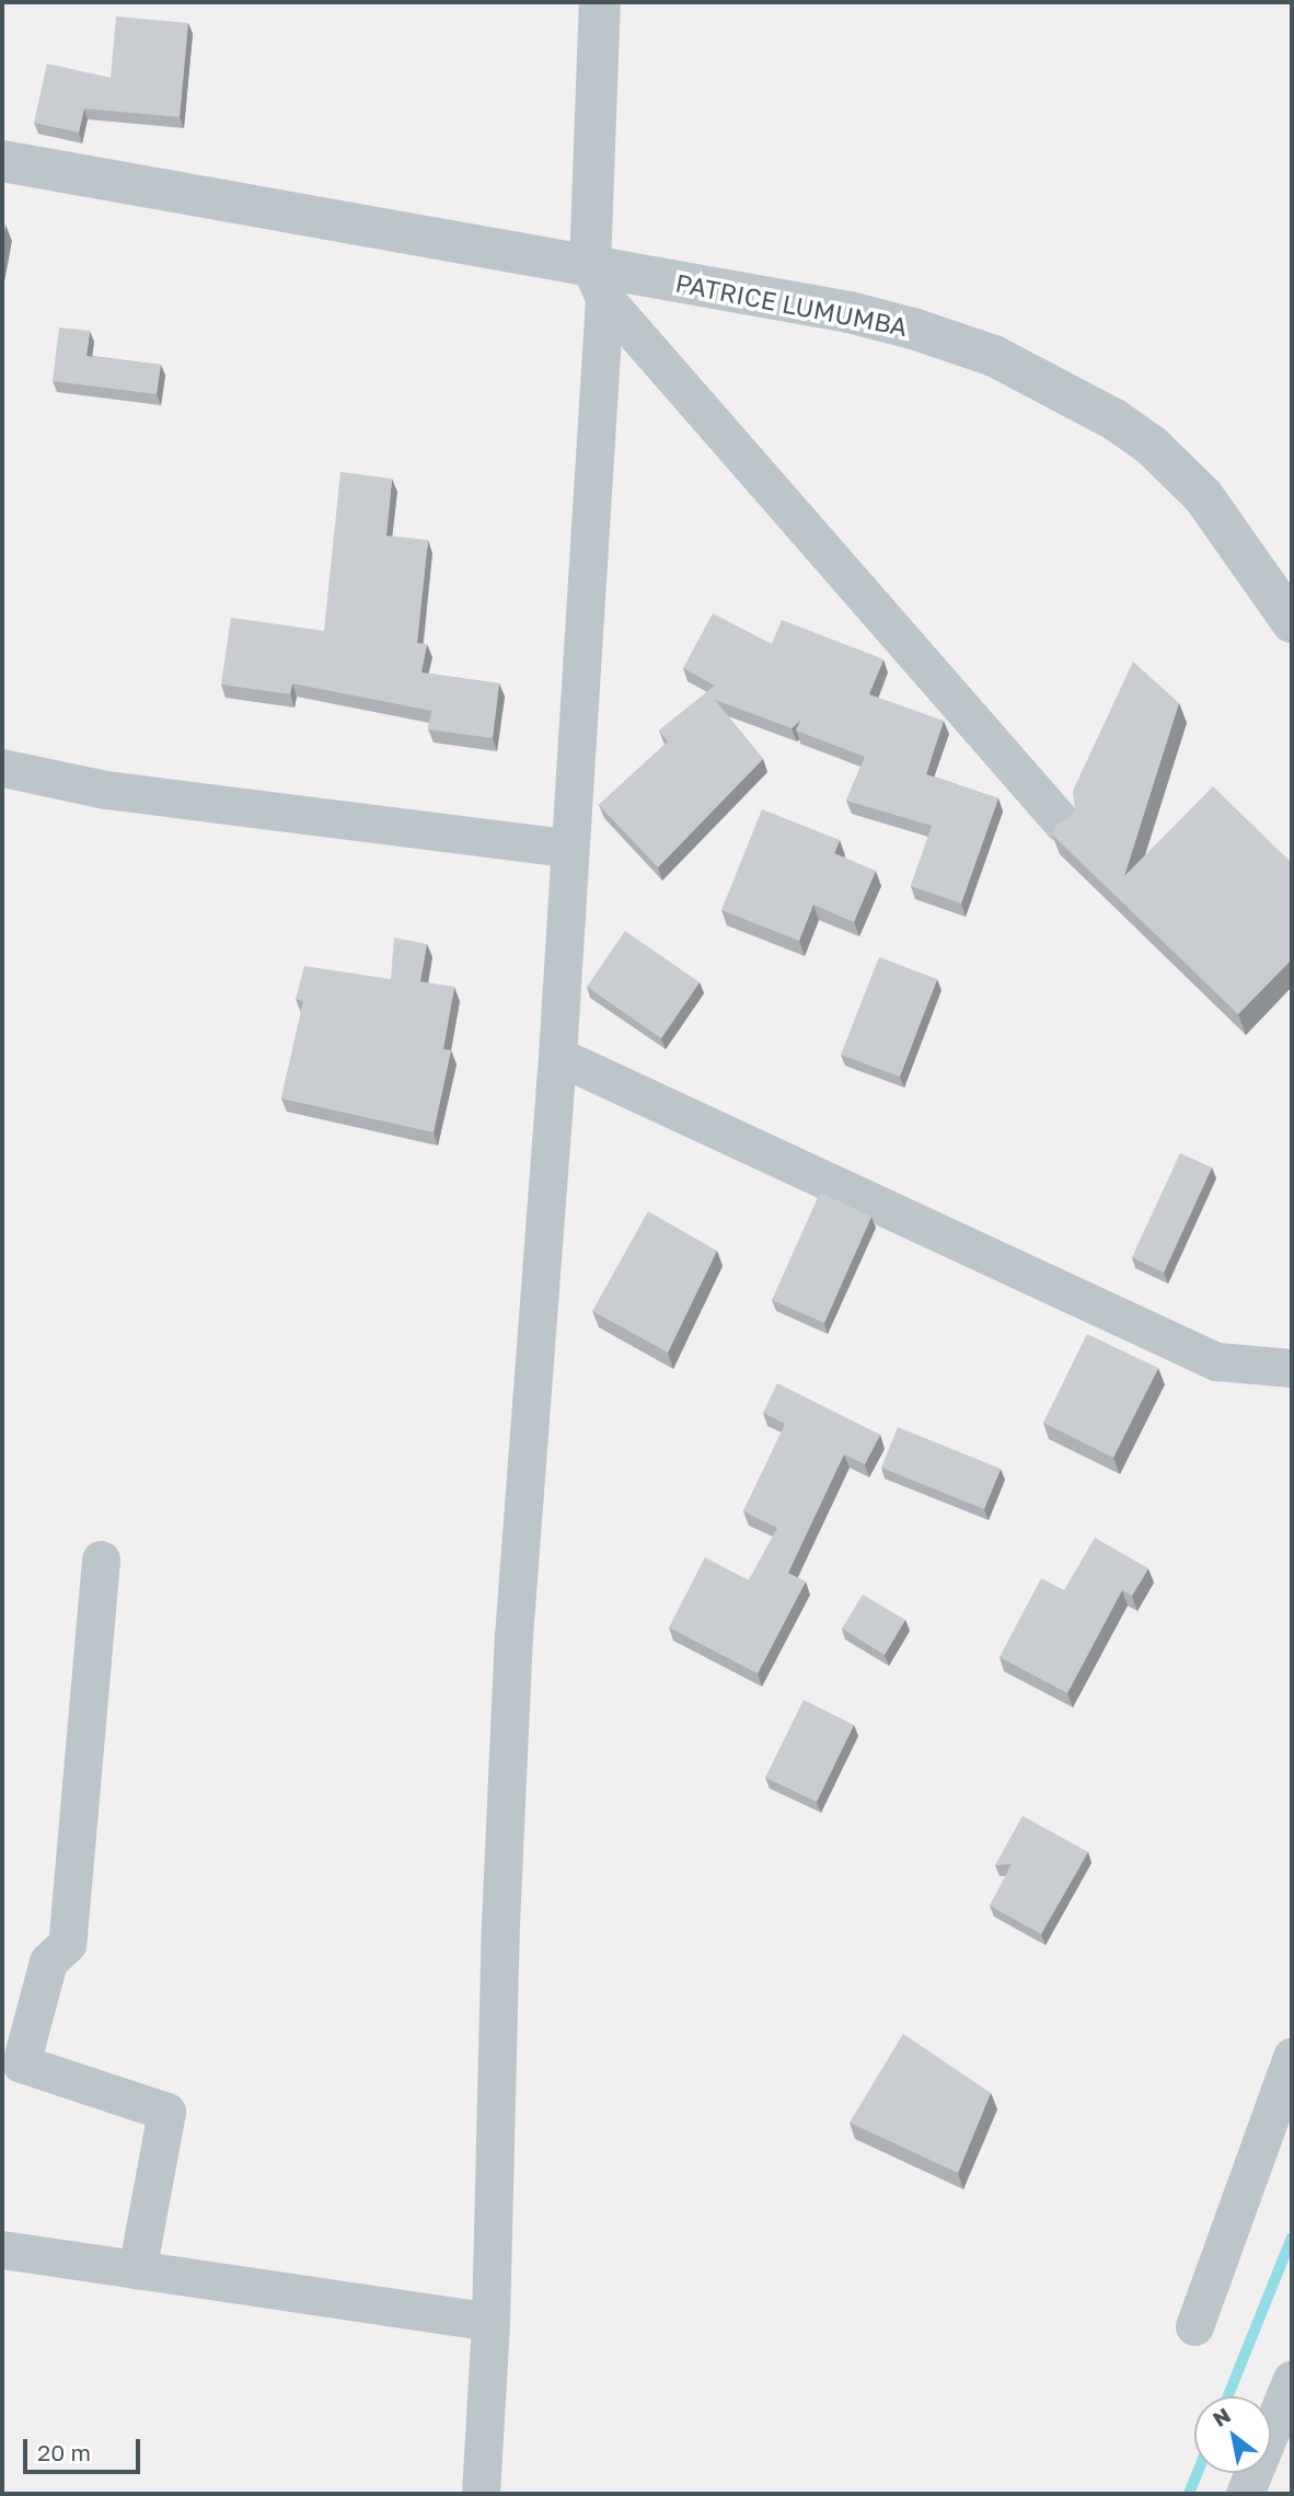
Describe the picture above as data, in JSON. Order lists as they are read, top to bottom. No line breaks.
{"streets":{"street":["PATRICE LUMUMBA"]},"scale_bar":"20 m","north":"top left"}
